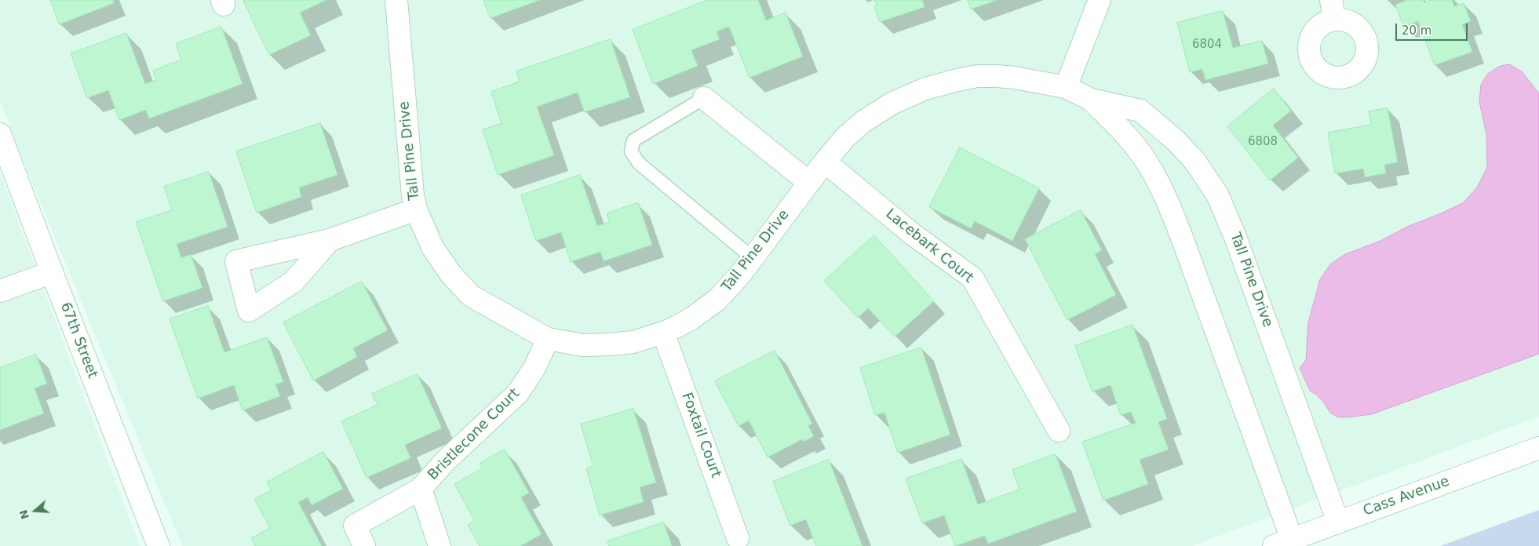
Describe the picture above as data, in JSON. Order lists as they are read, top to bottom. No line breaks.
{"streets":{"street":["Tall Pine Drive","Lacebark Court","67th Street","Bristlecone Court","Foxtail Court","Cass Avenue"]},"crossings":[["Tall Pine Drive","Lacebark Court"],["Tall Pine Drive","Bristlecone Court"],["Tall Pine Drive","Foxtail Court"],["Tall Pine Drive","Cass Avenue"]],"house_numbers":["6804","6808"],"scale_bar":"20 m","north":"left"}
